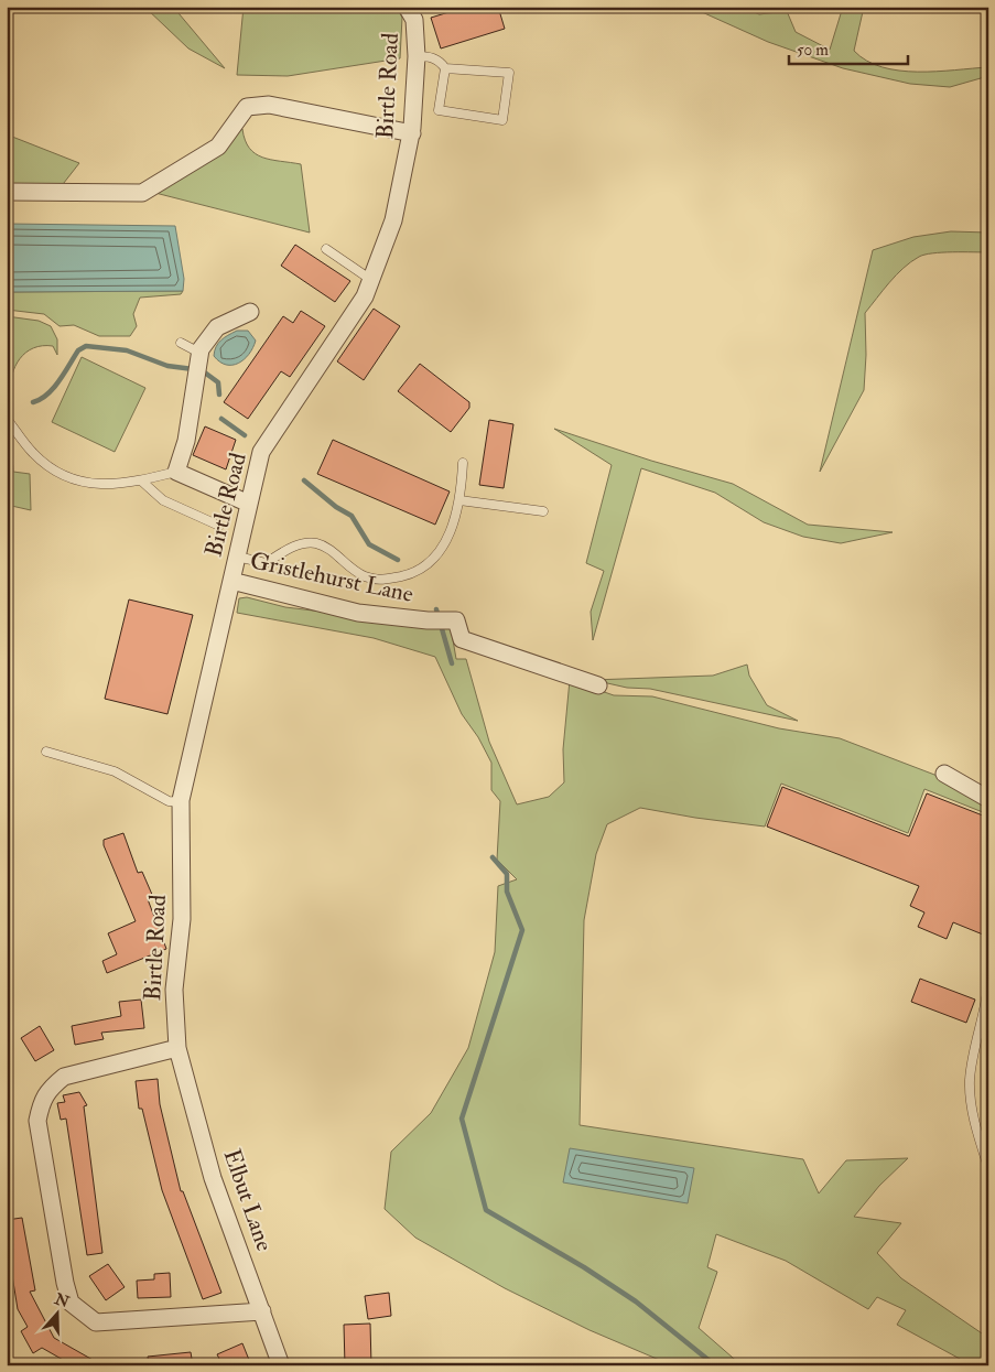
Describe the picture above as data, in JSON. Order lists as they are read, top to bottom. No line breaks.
{"streets":{"street":["Birtle Road","Gristlehurst Lane","Elbut Lane"]},"crossings":[["Birtle Road","Gristlehurst Lane"],["Birtle Road","Elbut Lane"]],"scale_bar":"50 m","north":"top"}
